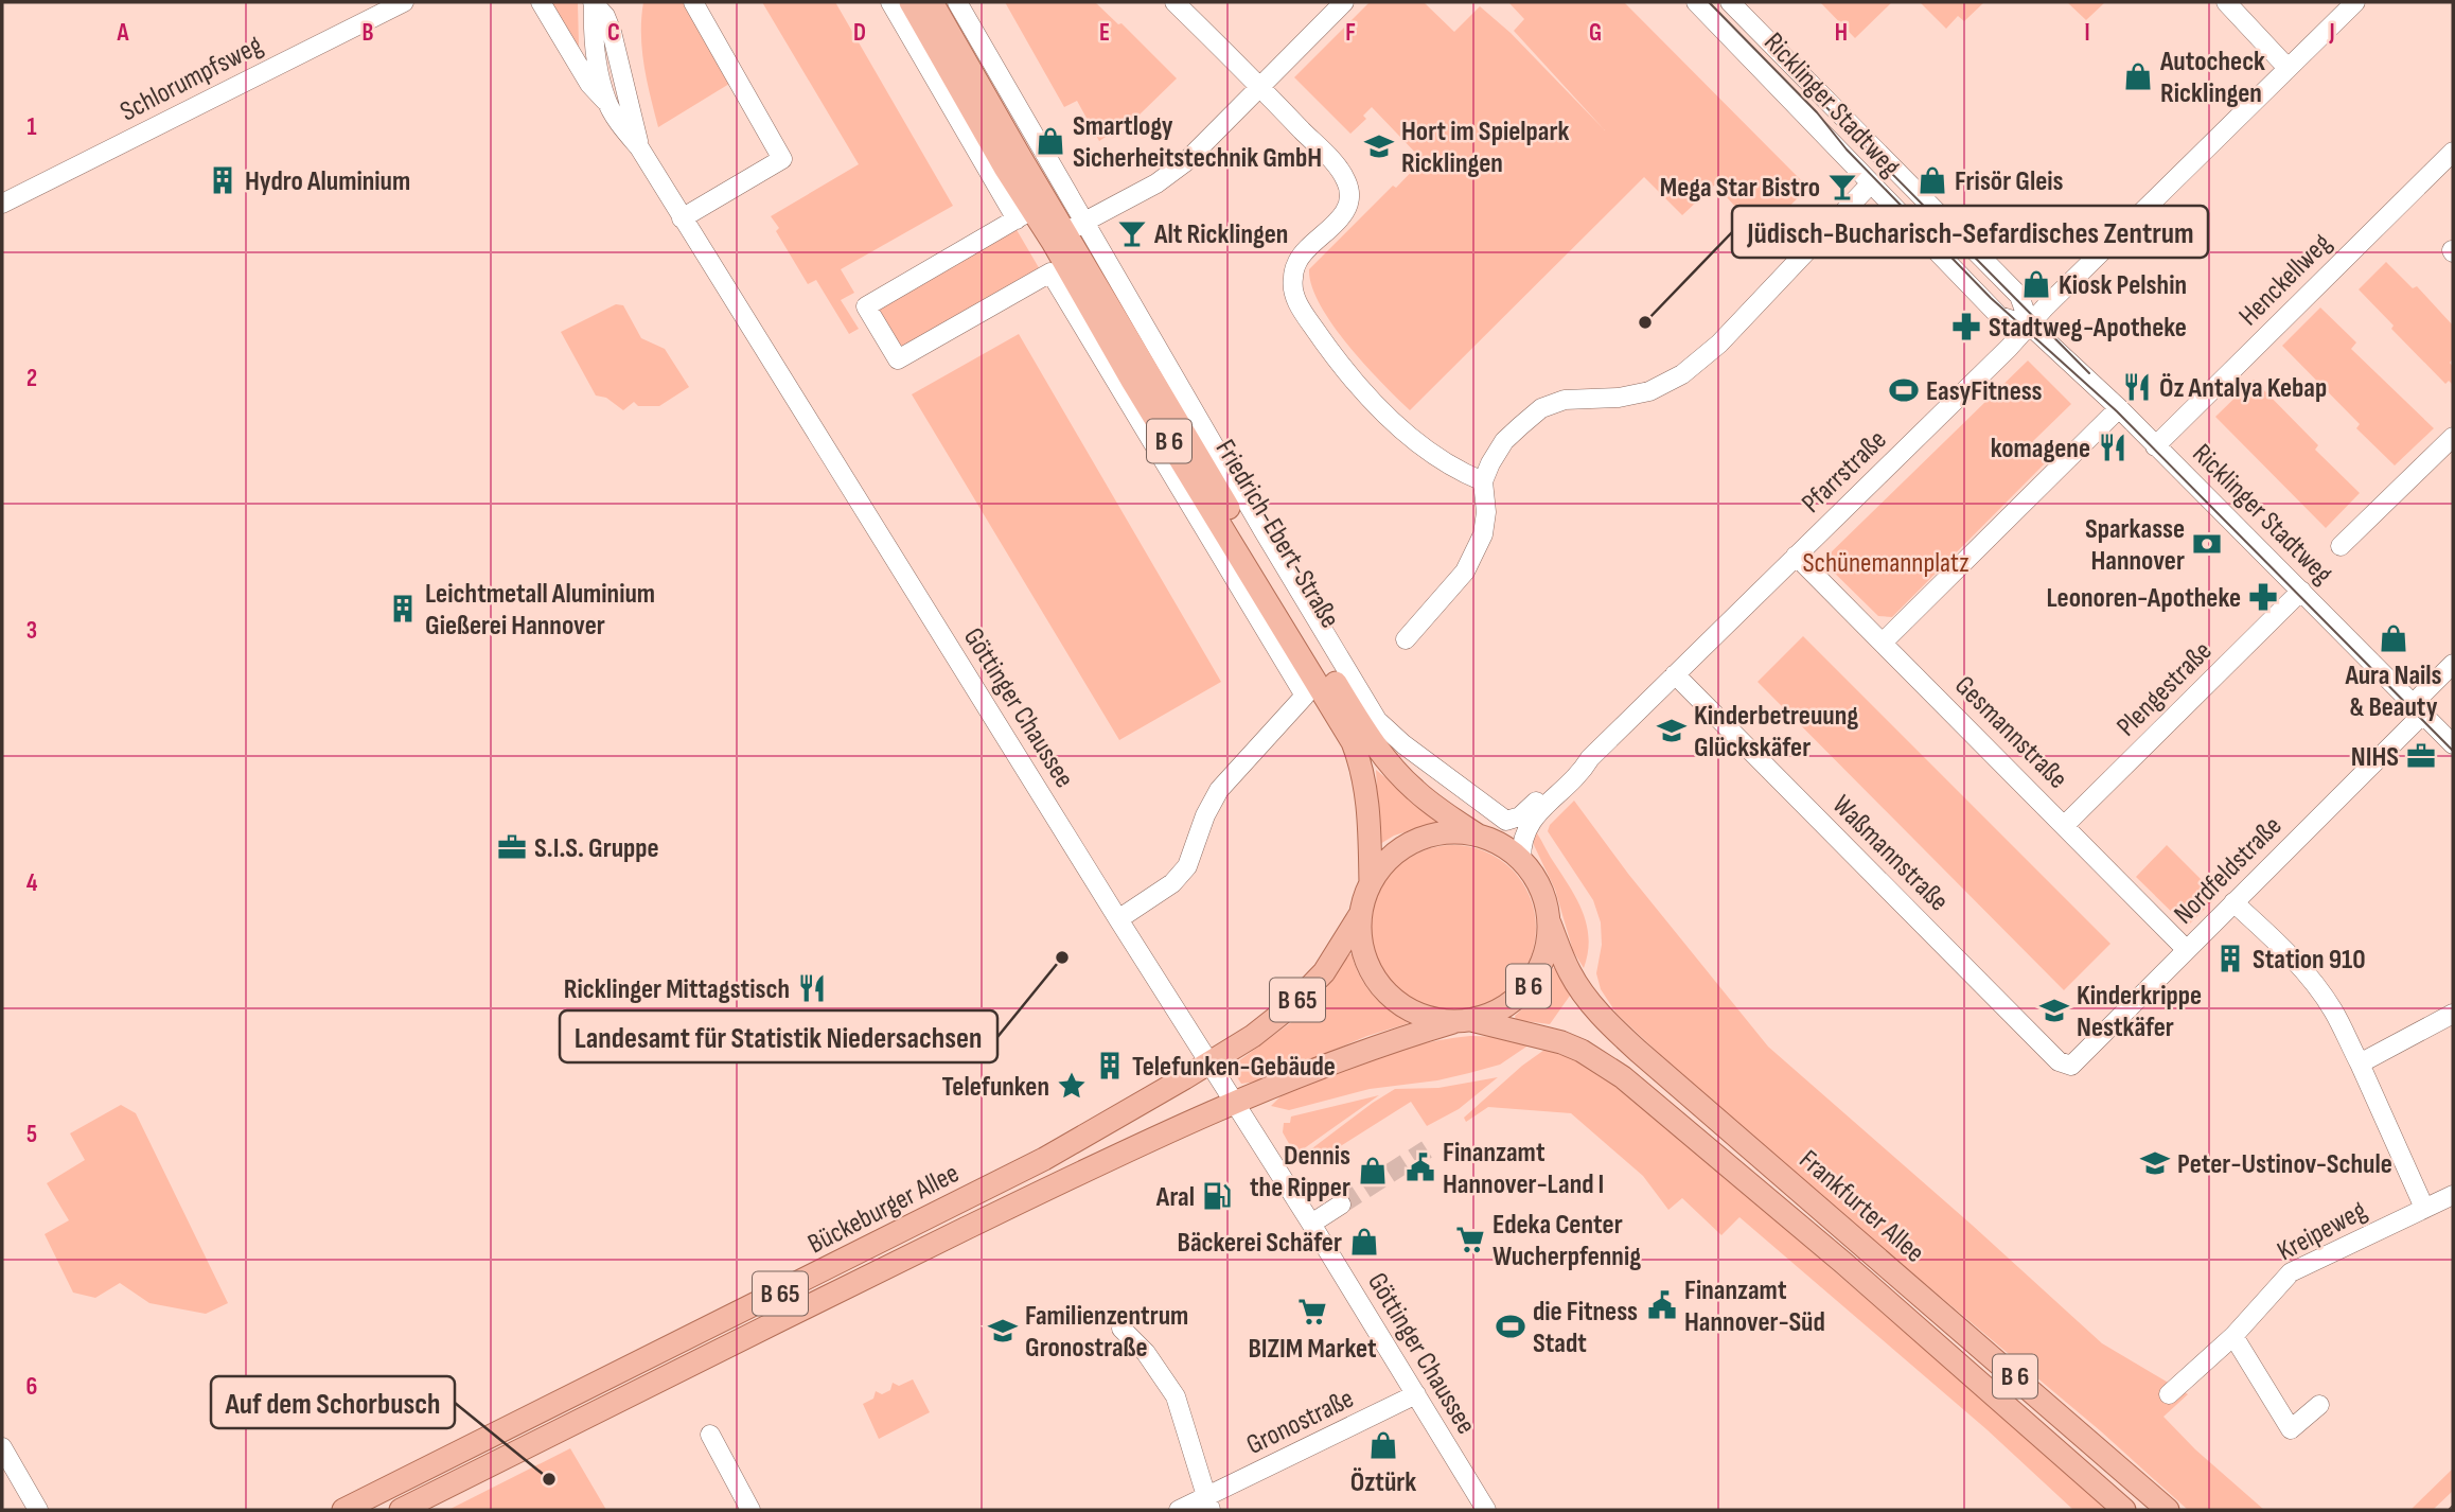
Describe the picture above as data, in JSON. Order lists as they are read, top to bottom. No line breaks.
{"streets":{"main road":["B 6","Friedrich-Ebert-Straße","B 65","Frankfurter Allee","Bückeburger Allee"],"street":["Schlorumpfsweg","Ricklinger Stadtweg","Henckellweg","Pfarrstraße","Plengestraße","Göttinger Chaussee","Gesmannstraße","Waßmannstraße","Nordfeldstraße","Kreipeweg","Gronostraße"]},"crossings":[["Ricklinger Stadtweg","Henckellweg"],["Ricklinger Stadtweg","Pfarrstraße"],["Ricklinger Stadtweg","Plengestraße"],["Ricklinger Stadtweg","Nordfeldstraße"],["B 6","Pfarrstraße"],["B 6","Friedrich-Ebert-Straße"],["B 6","Frankfurter Allee"],["B 6","Bückeburger Allee"],["Pfarrstraße","Friedrich-Ebert-Straße"],["Pfarrstraße","Gesmannstraße"],["Pfarrstraße","Waßmannstraße"],["Pfarrstraße","Frankfurter Allee"],["Pfarrstraße","Bückeburger Allee"],["Friedrich-Ebert-Straße","Frankfurter Allee"],["Friedrich-Ebert-Straße","Bückeburger Allee"],["Plengestraße","Gesmannstraße"],["Göttinger Chaussee","Bückeburger Allee"],["Göttinger Chaussee","Gronostraße"],["Gesmannstraße","Nordfeldstraße"],["Waßmannstraße","Nordfeldstraße"],["Frankfurter Allee","Bückeburger Allee"]],"parks":["Schünemannplatz"],"places":{"shop":["Autocheck Ricklingen","Smartlogy Sicherheitstechnik GmbH","Frisör Gleis","Kiosk Pelshin","Aura Nails & Beauty","Dennis the Ripper","Bäckerei Schäfer","Öztürk"],"school or university":["Hort im Spielpark Ricklingen","Kinderbetreuung Glückskäfer","Kinderkrippe Nestkäfer","Peter-Ustinov-Schule","Familienzentrum Gronostraße"],"building":["Hydro Aluminium","Leichtmetall Aluminium Gießerei Hannover","Station 910","Telefunken-Gebäude"],"bar":["Mega Star Bistro","Alt Ricklingen"],"other":["Jüdisch-Bucharisch-Sefardisches Zentrum","Landesamt für Statistik Niedersachsen","Auf dem Schorbusch"],"pharmacy":["Stadtweg-Apotheke","Leonoren-Apotheke"],"restaurant":["Öz Antalya Kebap","komagene","Ricklinger Mittagstisch"],"sports":["EasyFitness","die Fitness Stadt"],"bank":["Sparkasse Hannover"],"office":["NIHS","S.I.S. Gruppe"],"place":["Telefunken"],"public building":["Finanzamt Hannover-Land I","Finanzamt Hannover-Süd"],"fuel station":["Aral"],"supermarket":["Edeka Center Wucherpfennig","BIZIM Market"]},"grid":{"columns":["A","B","C","D","E","F","G","H","I","J"],"rows":["1","2","3","4","5","6"]}}
